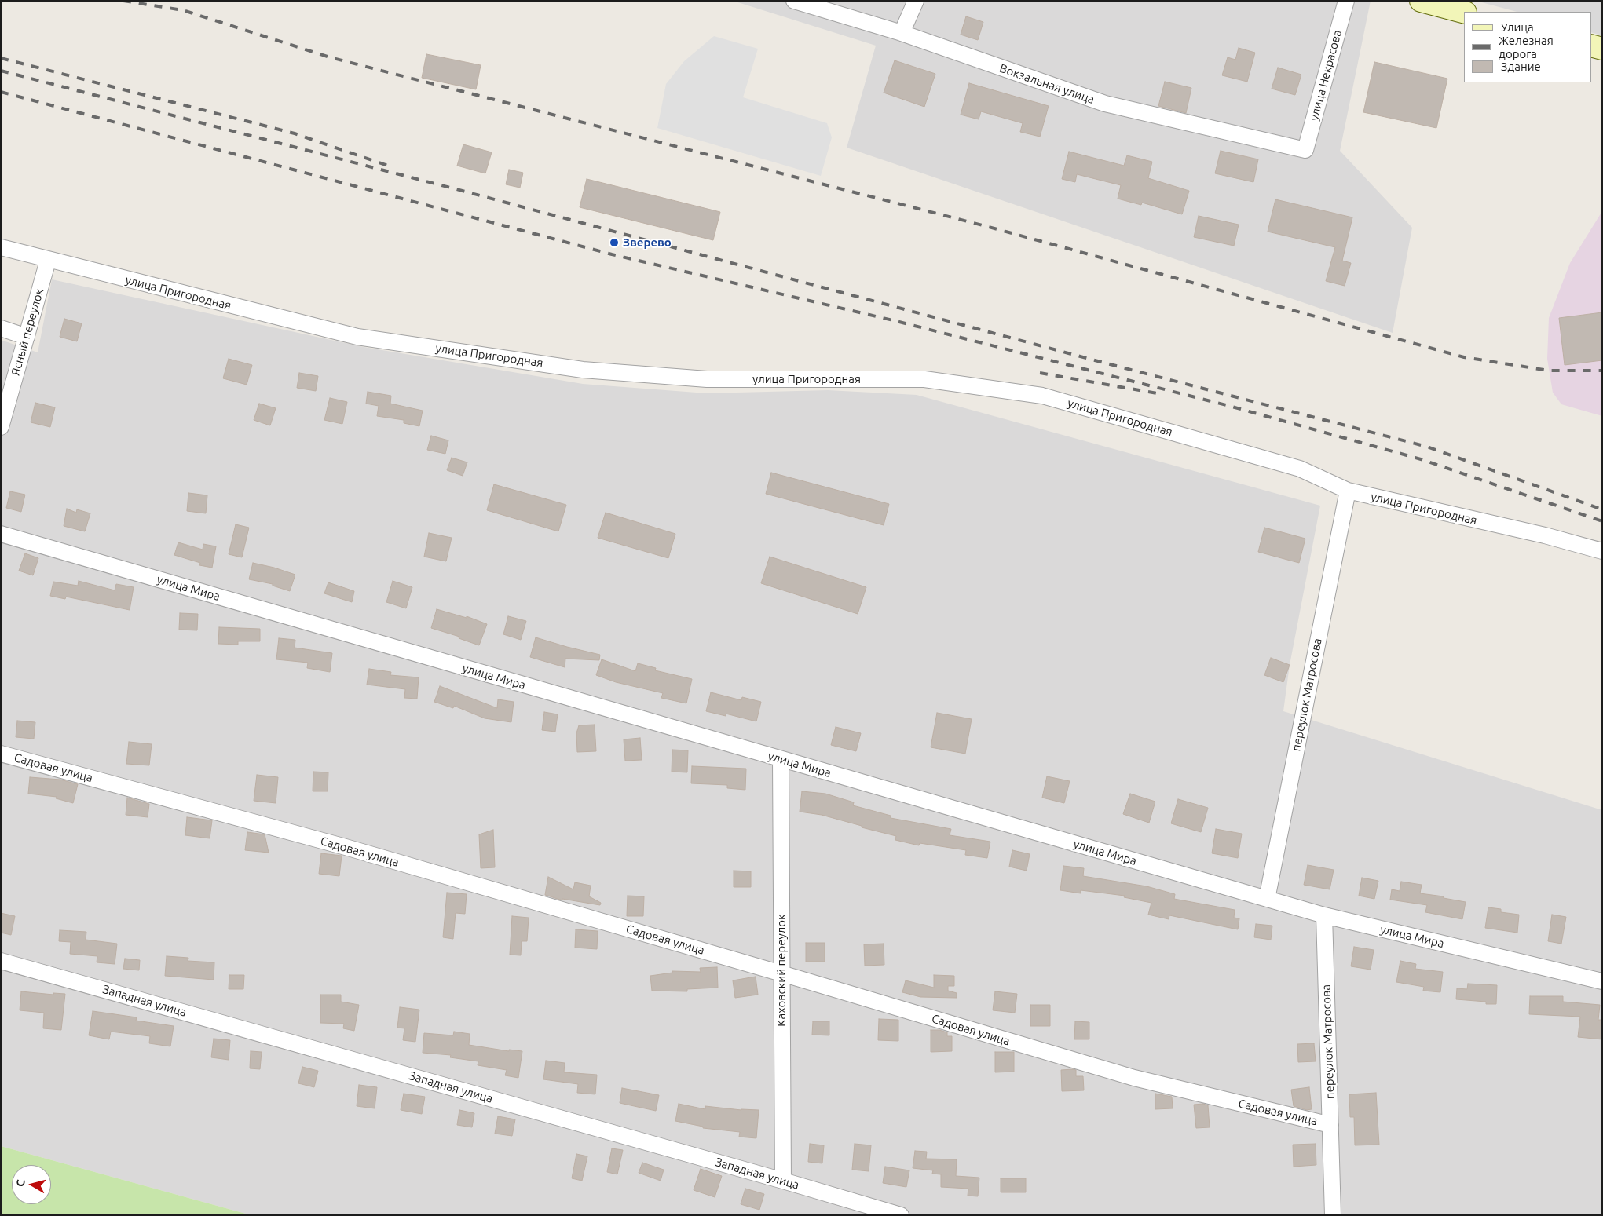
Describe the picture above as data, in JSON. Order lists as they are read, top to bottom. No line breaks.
{"streets":{"street":["улица Некрасова","Вокзальная улица","улица Пригородная","Ясный переулок","улица Мира","переулок Матросова","Садовая улица","Каховский переулок","Западная улица"]},"crossings":[["улица Некрасова","Вокзальная улица"],["улица Пригородная","Ясный переулок"],["улица Пригородная","переулок Матросова"],["улица Мира","переулок Матросова"],["улица Мира","Каховский переулок"],["переулок Матросова","Садовая улица"],["Садовая улица","Каховский переулок"],["Каховский переулок","Западная улица"]],"places":["Зверево"],"legend":["Улица","Железная дорога","Здание"],"north":"left"}
